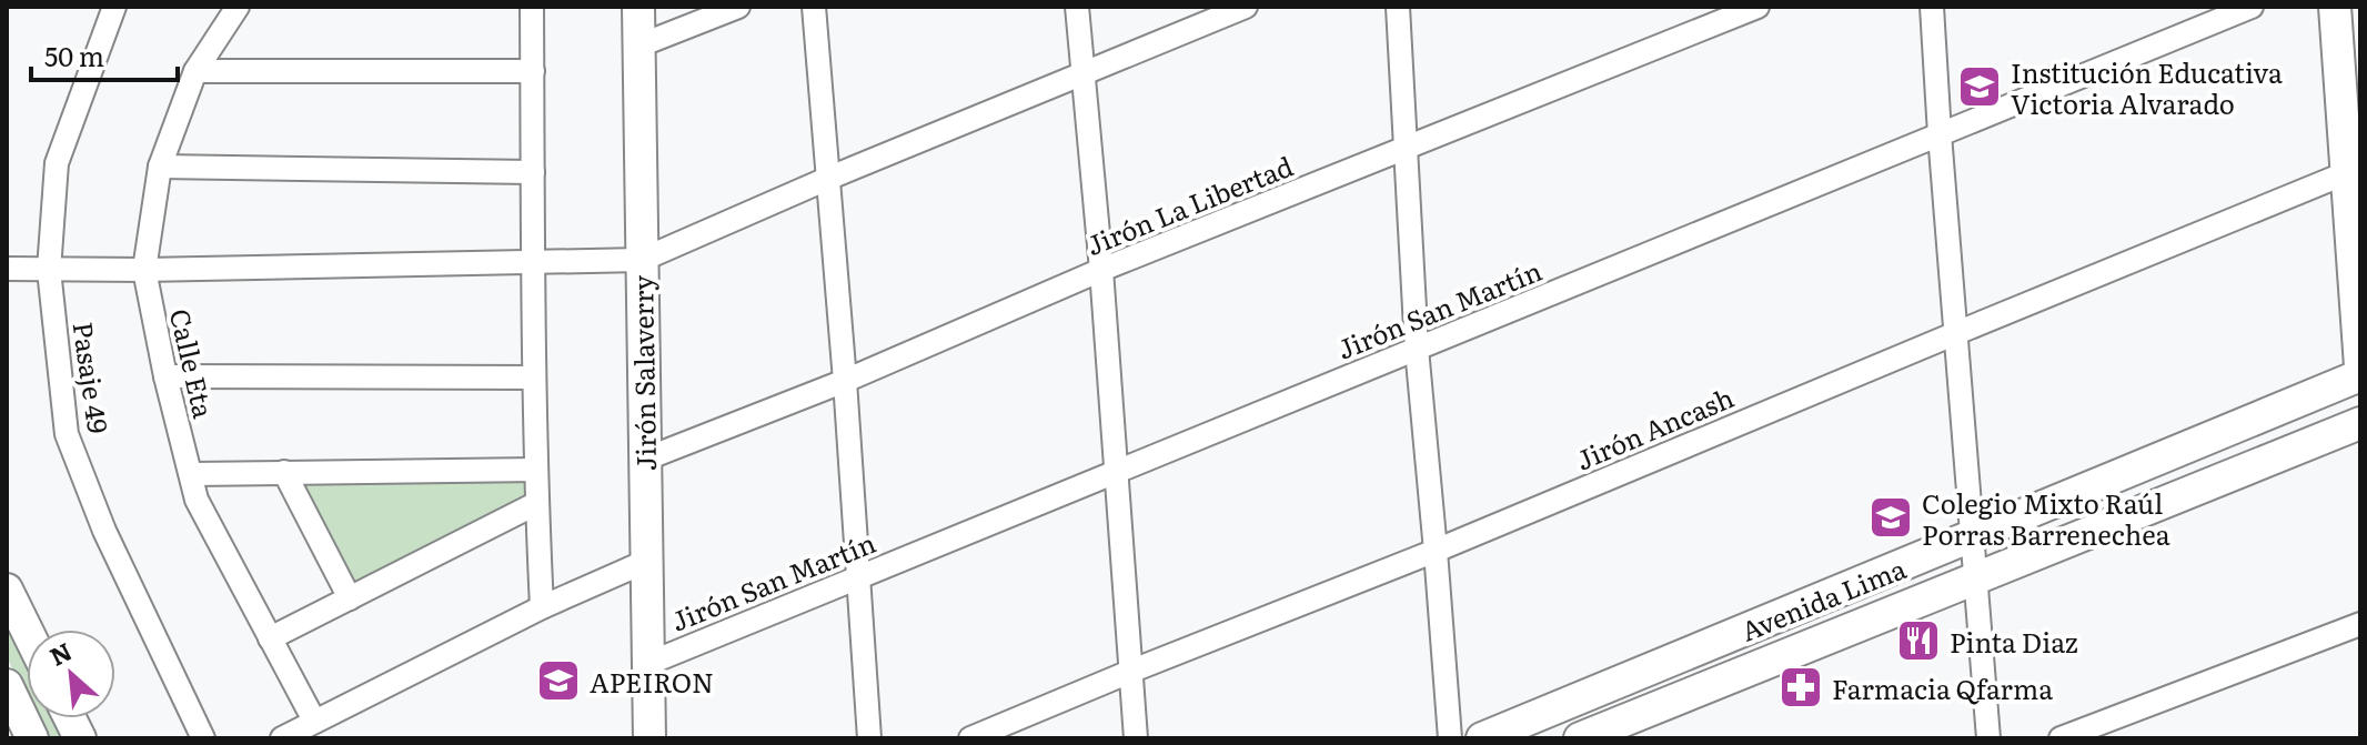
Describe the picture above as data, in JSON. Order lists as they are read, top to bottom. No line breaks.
{"streets":{"main road":["Jirón Salaverry","Avenida Lima"],"street":["Jirón La Libertad","Jirón San Martín","Calle Eta","Pasaje 49","Jirón Ancash"]},"crossings":[["Jirón La Libertad","Jirón Salaverry"],["Jirón San Martín","Jirón Salaverry"]],"places":{"school or university":["Institución Educativa Victoria Alvarado","Colegio Mixto Raúl Porras Barrenechea","APEIRON"],"restaurant":["Pinta Diaz"],"pharmacy":["Farmacia Qfarma"]},"scale_bar":"50 m","north":"top left"}
